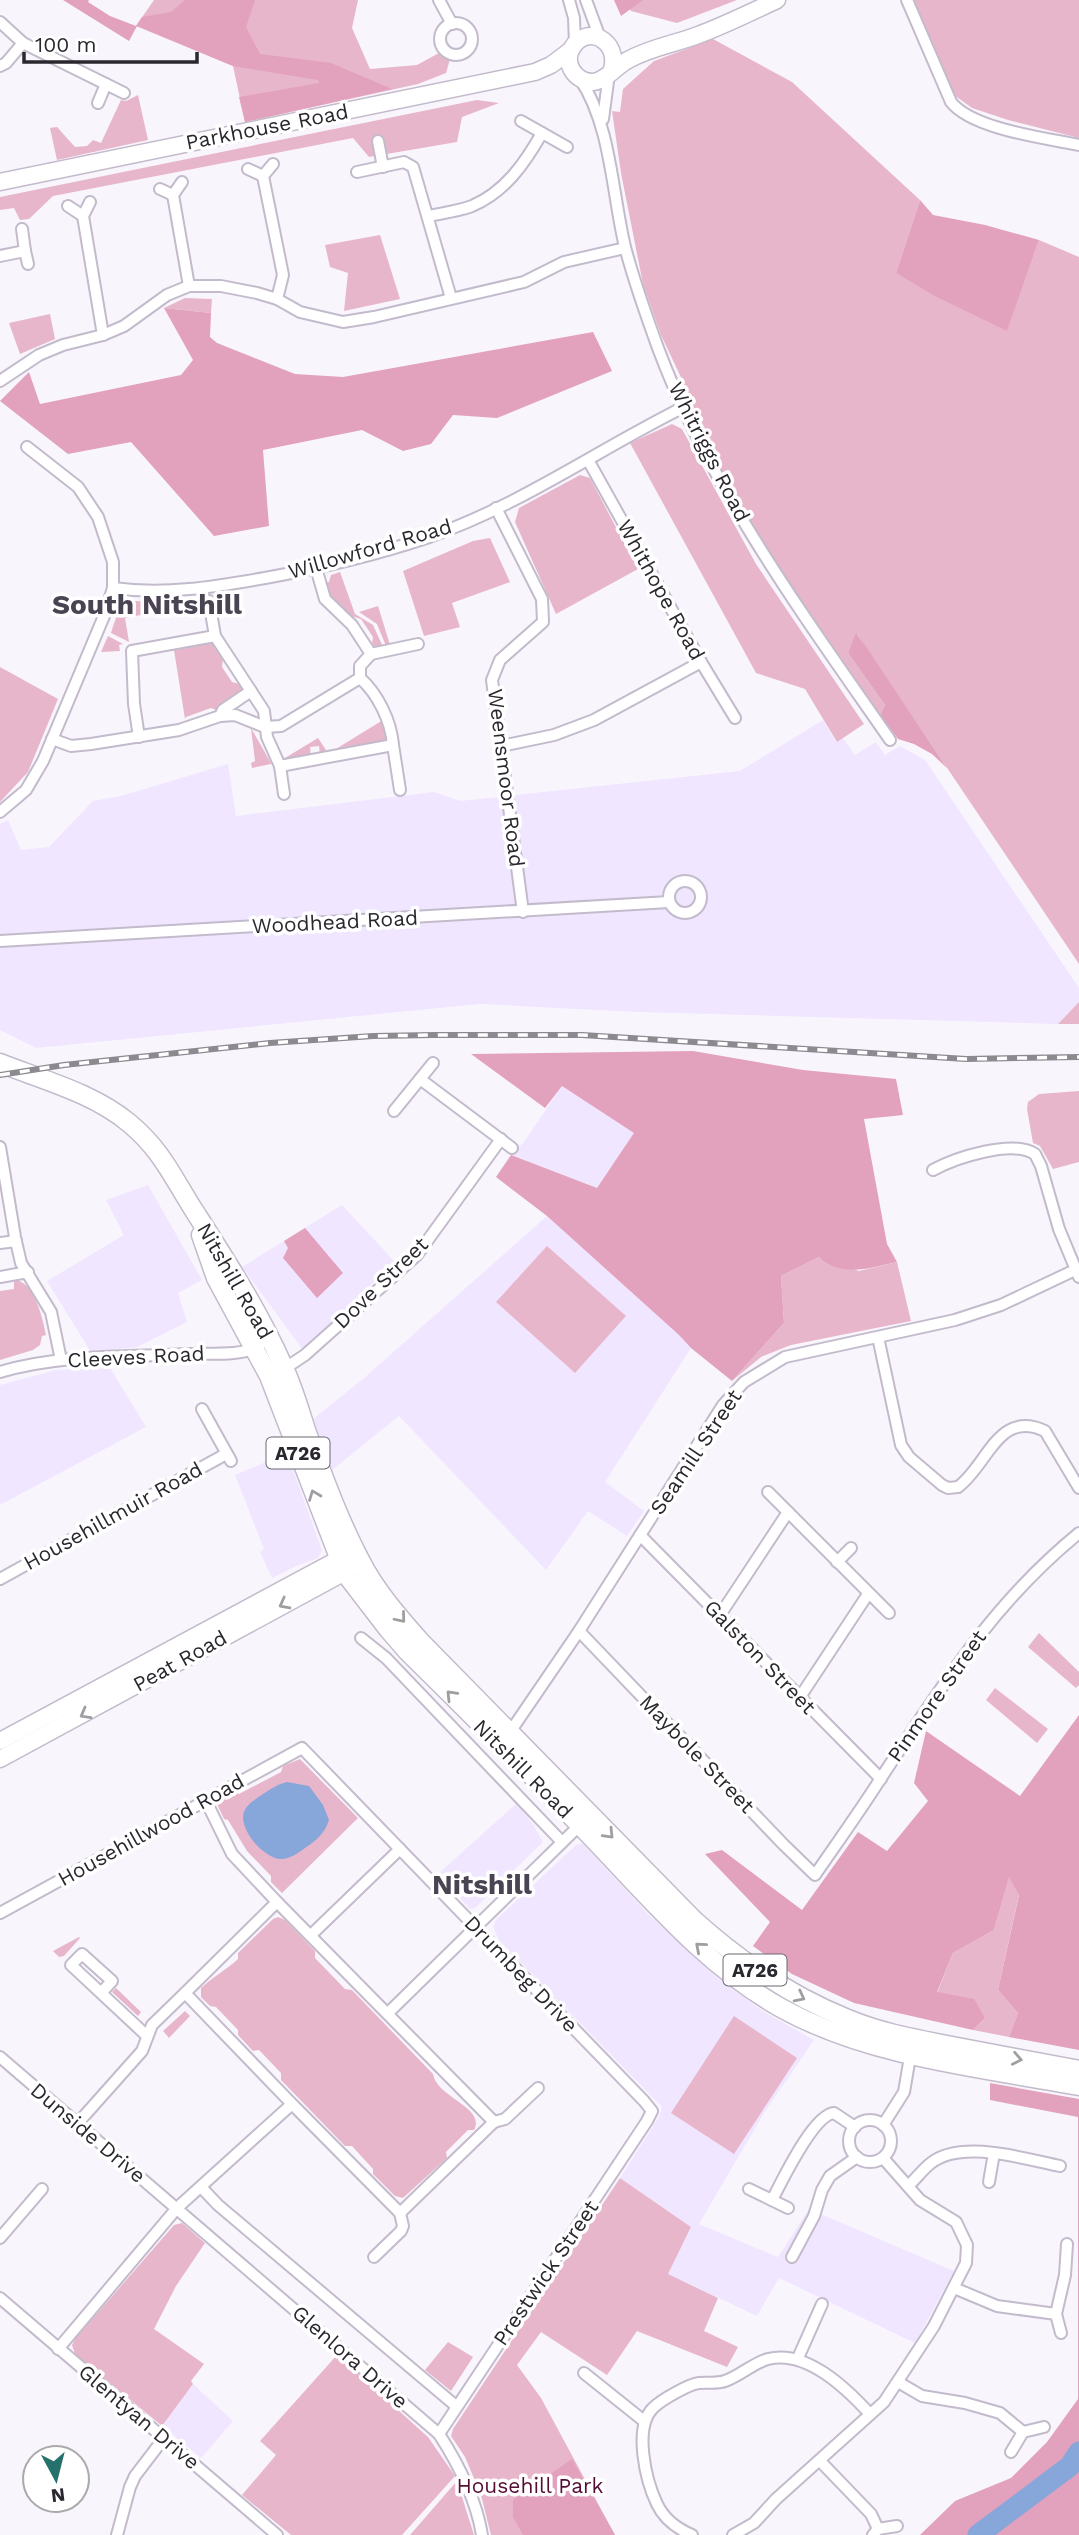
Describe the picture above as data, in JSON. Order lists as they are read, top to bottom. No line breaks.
{"streets":{"main road":["Parkhouse Road","Nitshill Road","A726","Peat Road"],"street":["Whitriggs Road","Willowford Road","Whithope Road","Weensmoor Road","Woodhead Road","Dove Street","Cleeves Road","Seamill Street","Househillmuir Road","Galston Street","Pinmore Street","Maybole Street","Househillwood Road","Drumbeg Drive","Dunside Drive","Prestwick Street","Glenlora Drive","Glentyan Drive"]},"crossings":[["Parkhouse Road","Whitriggs Road"],["Whitriggs Road","Willowford Road"],["Willowford Road","Whithope Road"],["Willowford Road","Weensmoor Road"],["Weensmoor Road","Woodhead Road"],["Nitshill Road","Dove Street"],["Nitshill Road","Cleeves Road"],["Nitshill Road","Seamill Street"],["Nitshill Road","Peat Road"],["Seamill Street","Galston Street"],["Seamill Street","Maybole Street"],["Galston Street","Pinmore Street"],["Pinmore Street","Maybole Street"],["Househillwood Road","Drumbeg Drive"],["Drumbeg Drive","Prestwick Street"],["Dunside Drive","Glenlora Drive"],["Prestwick Street","Glenlora Drive"]],"districts":["South Nitshill","Nitshill"],"parks":["Househill Park"],"scale_bar":"100 m","north":"bottom"}
